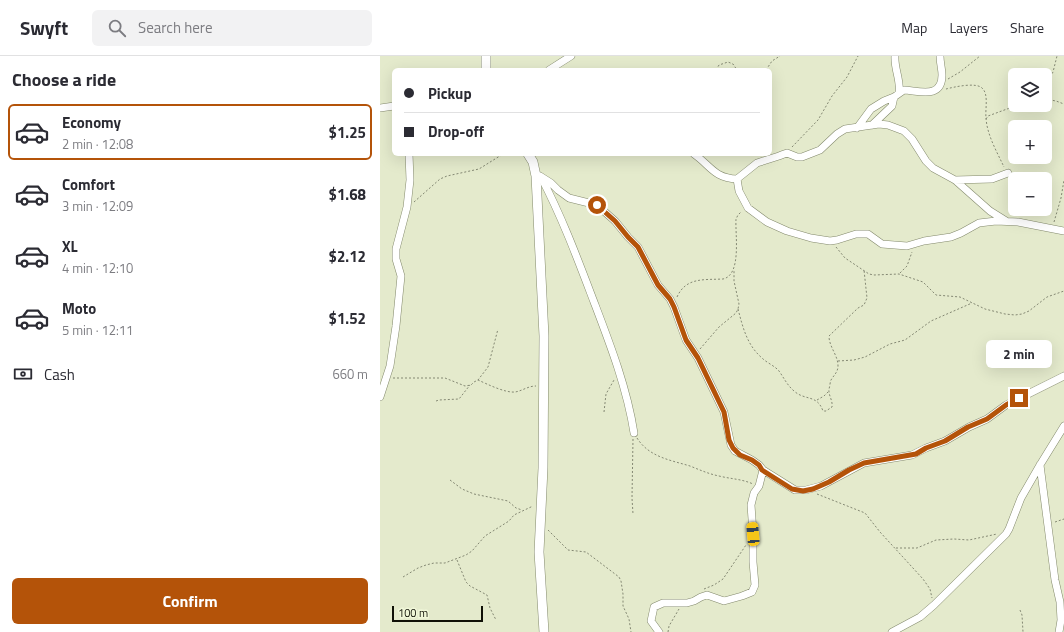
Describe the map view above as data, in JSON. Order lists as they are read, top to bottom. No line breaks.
{"scale_bar":"100 m","page":{"header":"Swyft","search":"Search here","nav":["Map","Layers","Share"],"heading":"Choose a ride","map_buttons":["+","−"],"banner":["Pickup","Drop-off"],"list":[{"name":"Economy","note":"2 min · 12:08","value":"$1.25"},{"name":"Comfort","note":"3 min · 12:09","value":"$1.68"},{"name":"XL","note":"4 min · 12:10","value":"$2.12"},{"name":"Moto","note":"5 min · 12:11","value":"$1.52"}],"bubble":"2 min","pay":["Cash","660 m"],"buttons":"Confirm","scale":"100 m"}}
